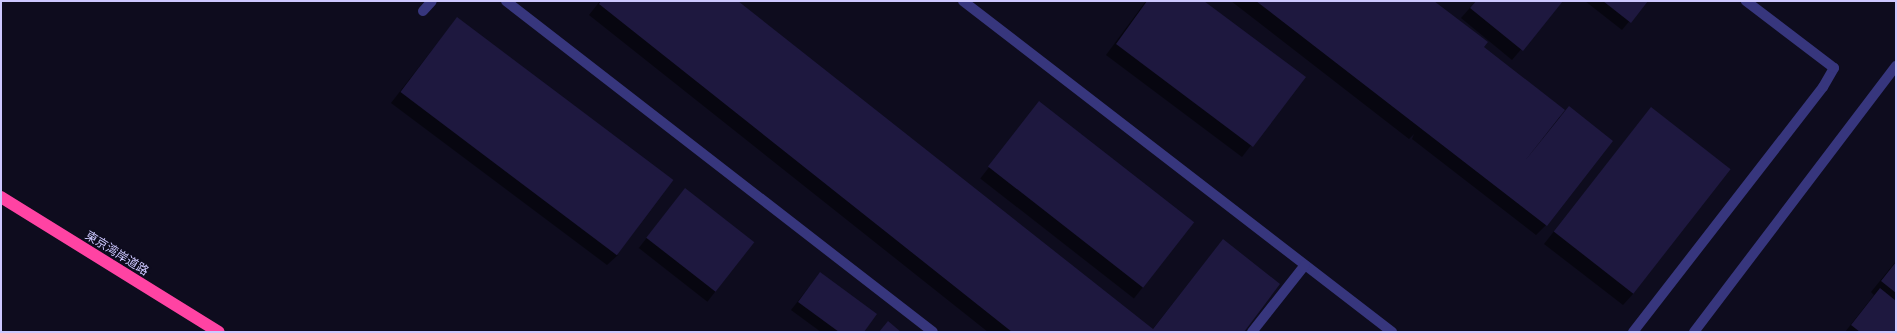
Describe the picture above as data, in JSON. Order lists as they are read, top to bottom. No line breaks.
{"streets":{"highway":["東京湾岸道路"]}}
